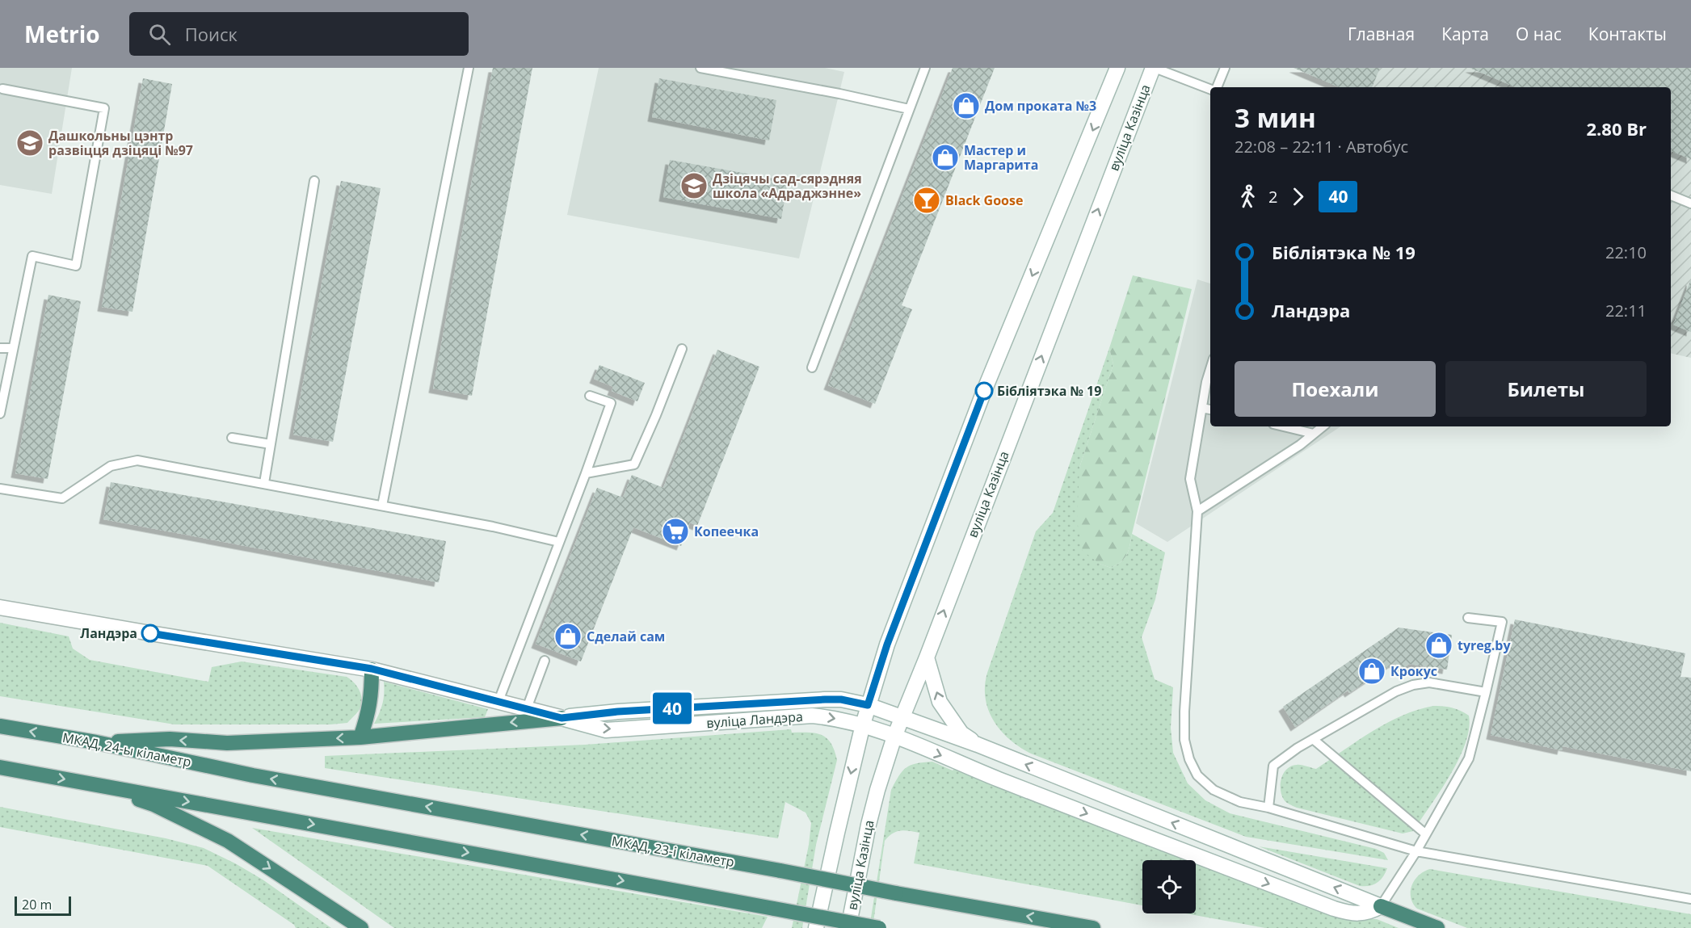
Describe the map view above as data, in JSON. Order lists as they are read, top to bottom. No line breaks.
{"streets":{"highway":["МКАД, 24-ы кіламетр","МКАД, 23-і кіламетр"],"main road":["вуліца Казінца","вуліца Ландэра"]},"crossings":[["вуліца Казінца","вуліца Ландэра"],["МКАД, 24-ы кіламетр","МКАД, 23-і кіламетр"]],"places":{"shop":["Дом проката №3","Мастер и Маргарита","Сделай сам","tyreg.by","Крокус"],"school or university":["Дашкольны цэнтр развіцця дзіцяці №97","Дзіцячы сад-сярэдняя школа «Адраджэнне»"],"bar":["Black Goose"],"other":["Бібліятэка № 19","Ландэра"],"supermarket":["Копеечка"]},"lines":["bus line 40"],"scale_bar":"20 m","page":{"header":"Metrio","search":"Поиск","nav":["Главная","Карта","О нас","Контакты"],"on_map":"40","heading":["3 мин","22:08 – 22:11 · Автобус","2.80 Br"],"legs":["2","40"],"list":[{"name":"Бібліятэка № 19","value":"22:10"},{"name":"Ландэра","value":"22:11"}],"buttons":["Поехали","Билеты"],"scale":"20 m"}}
